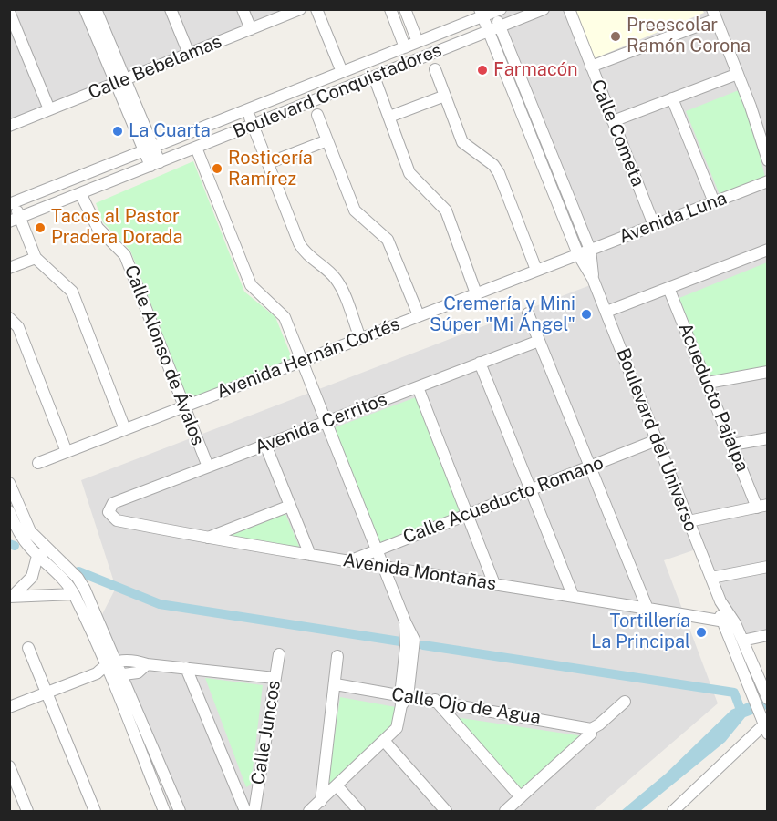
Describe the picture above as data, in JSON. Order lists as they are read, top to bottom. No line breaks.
{"streets":{"street":["Calle Bebelamas","Boulevard Conquistadores","Calle Cometa","Avenida Luna","Calle Alonso de Ávalos","Avenida Hernán Cortés","Acueducto Pajalpa","Avenida Cerritos","Boulevard del Universo","Calle Acueducto Romano","Avenida Montañas","Calle Ojo de Agua","Calle Juncos"]},"crossings":[["Boulevard Conquistadores","Calle Alonso de Ávalos"],["Boulevard Conquistadores","Boulevard del Universo"],["Calle Cometa","Avenida Luna"],["Avenida Luna","Avenida Hernán Cortés"],["Avenida Luna","Boulevard del Universo"],["Calle Alonso de Ávalos","Avenida Hernán Cortés"],["Calle Alonso de Ávalos","Avenida Cerritos"],["Avenida Hernán Cortés","Boulevard del Universo"],["Avenida Cerritos","Avenida Montañas"],["Boulevard del Universo","Calle Acueducto Romano"],["Boulevard del Universo","Avenida Montañas"],["Calle Acueducto Romano","Avenida Montañas"]],"places":["Preescolar Ramón Corona","Farmacón","La Cuarta","Rosticería Ramírez","Tacos al Pastor Pradera Dorada","Cremería y Mini Súper \"Mi Ángel\"","Tortillería La Principal"]}
